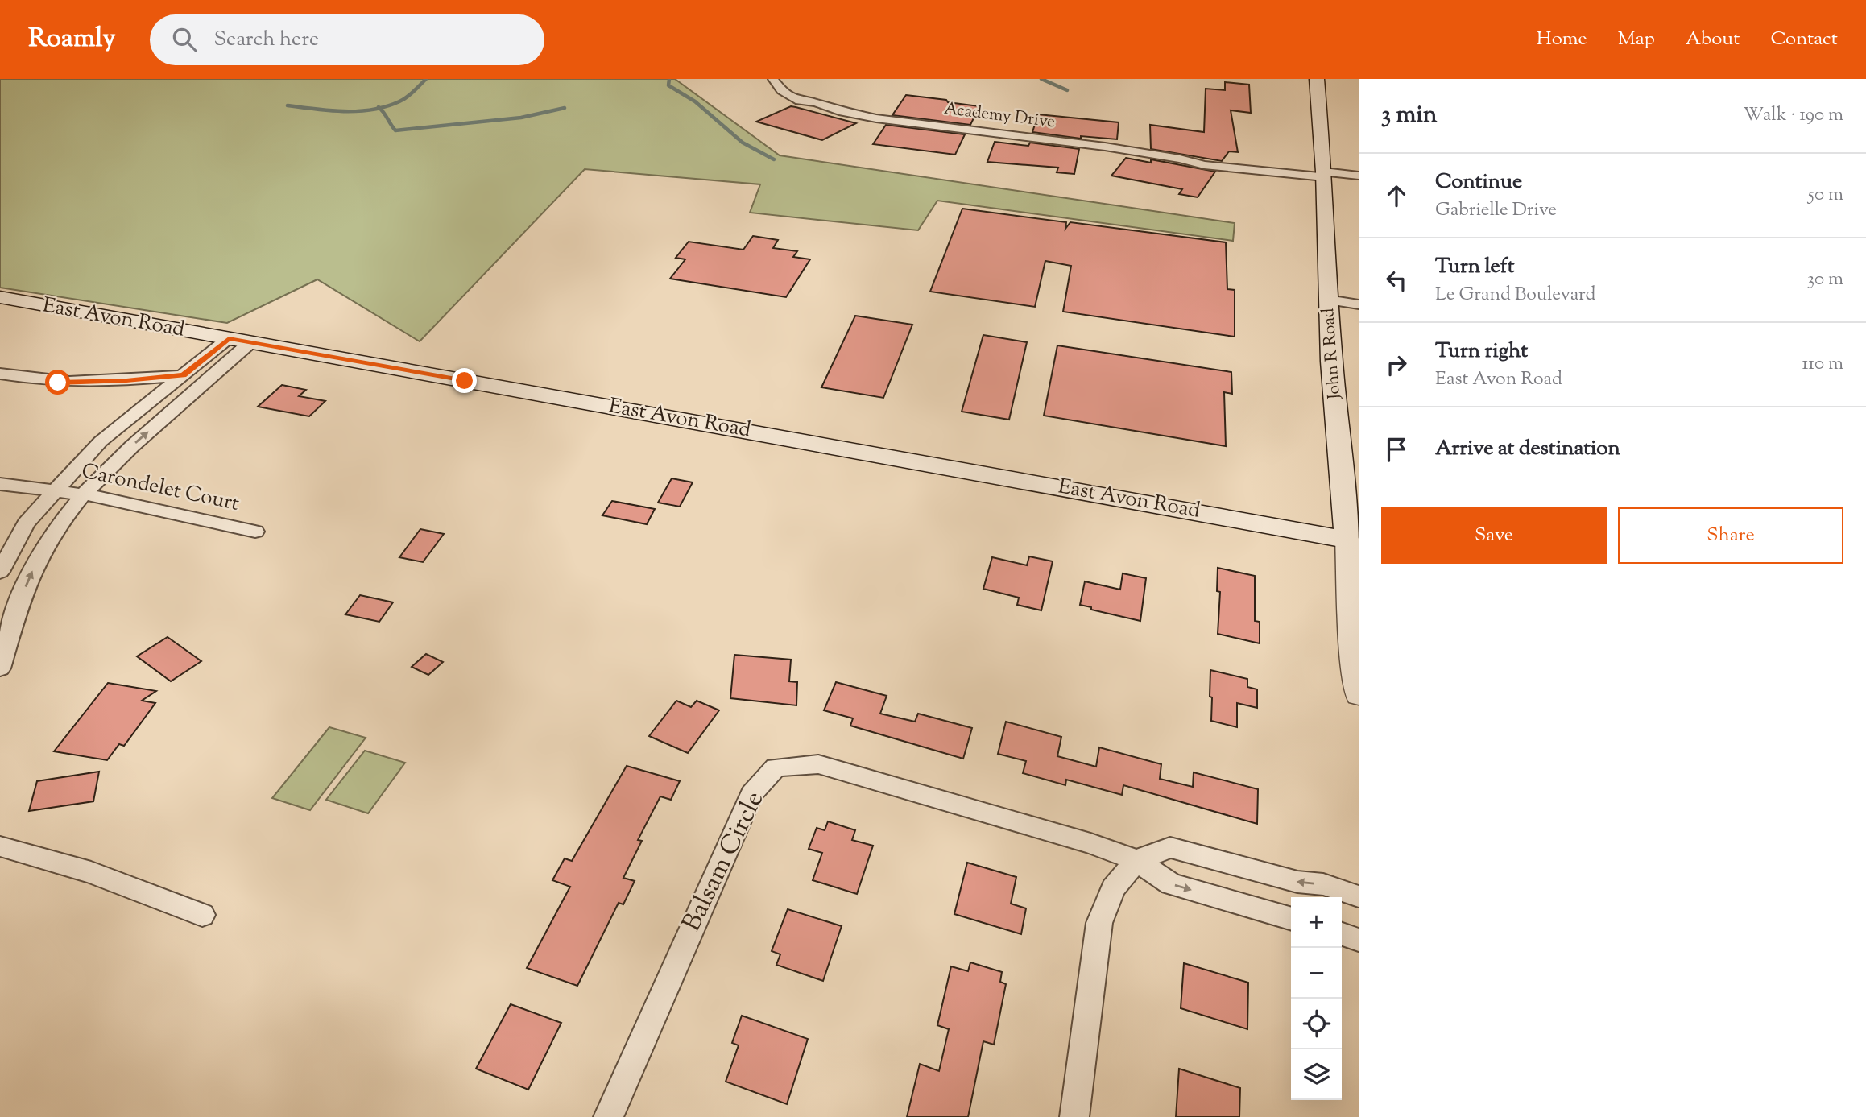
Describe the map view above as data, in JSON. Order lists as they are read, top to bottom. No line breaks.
{"streets":{"main road":["East Avon Road","John R Road"],"street":["Academy Drive","Carondelet Court","Balsam Circle"]},"crossings":[["Academy Drive","John R Road"],["East Avon Road","John R Road"]],"page":{"header":"Roamly","search":"Search here","nav":["Home","Map","About","Contact"],"heading":["3 min","Walk · 190 m"],"list":[["Continue","Gabrielle Drive","50 m"],["Turn left","Le Grand Boulevard","30 m"],["Turn right","East Avon Road","110 m"],"Arrive at destination"],"buttons":["Save","Share"],"map_buttons":["+","−"]}}
